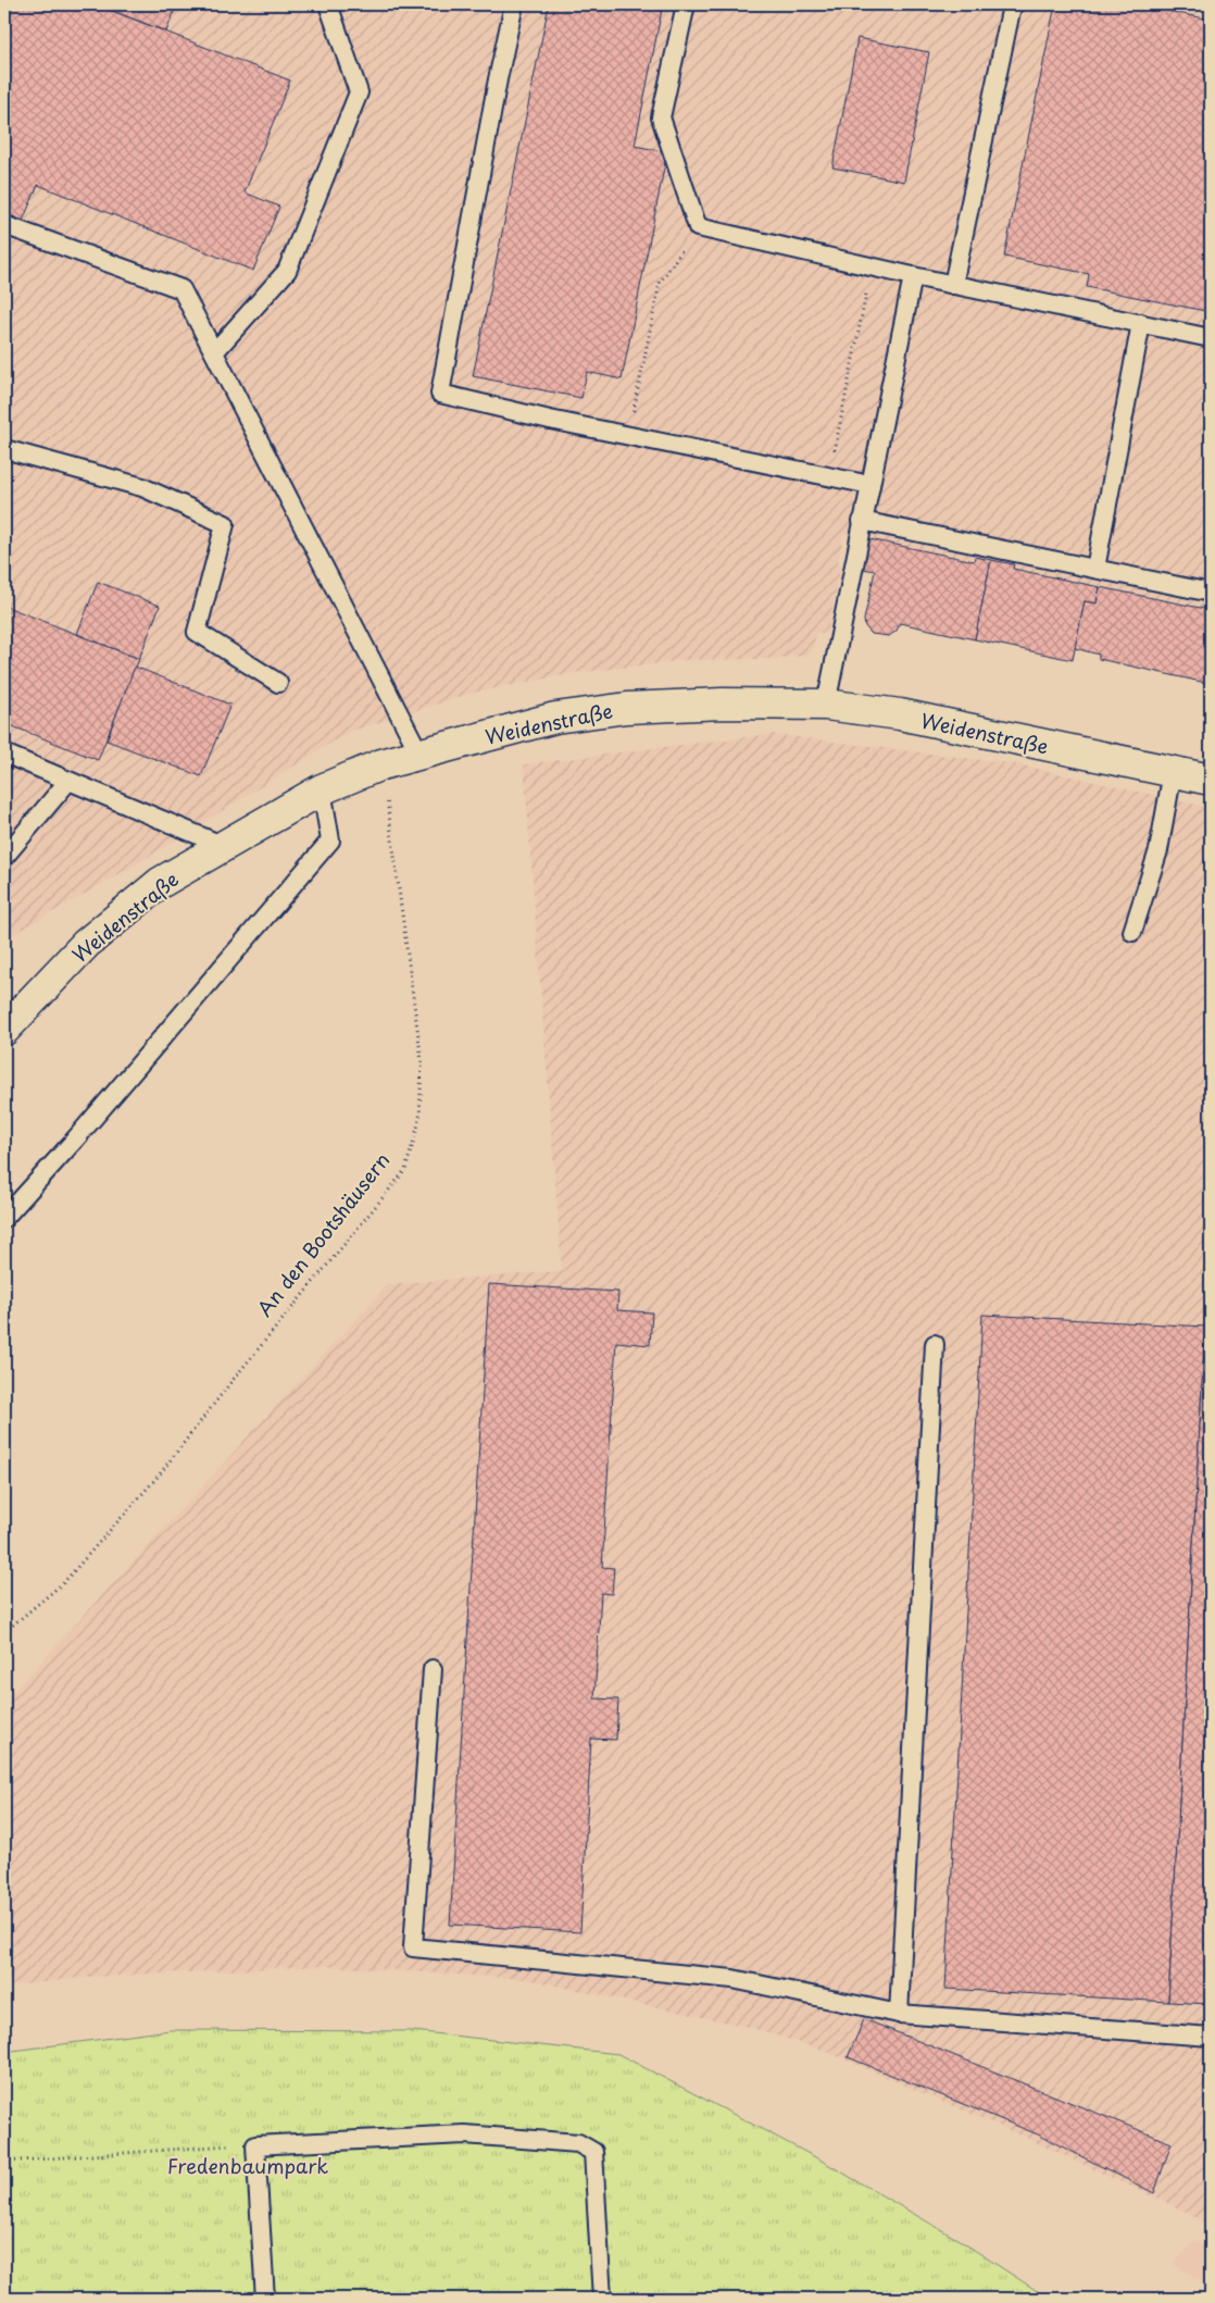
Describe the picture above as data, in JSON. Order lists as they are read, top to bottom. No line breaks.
{"streets":{"street":["Weidenstraße"],"path":["An den Bootshäusern"]},"crossings":[["Weidenstraße","An den Bootshäusern"]],"parks":["Fredenbaumpark"]}
